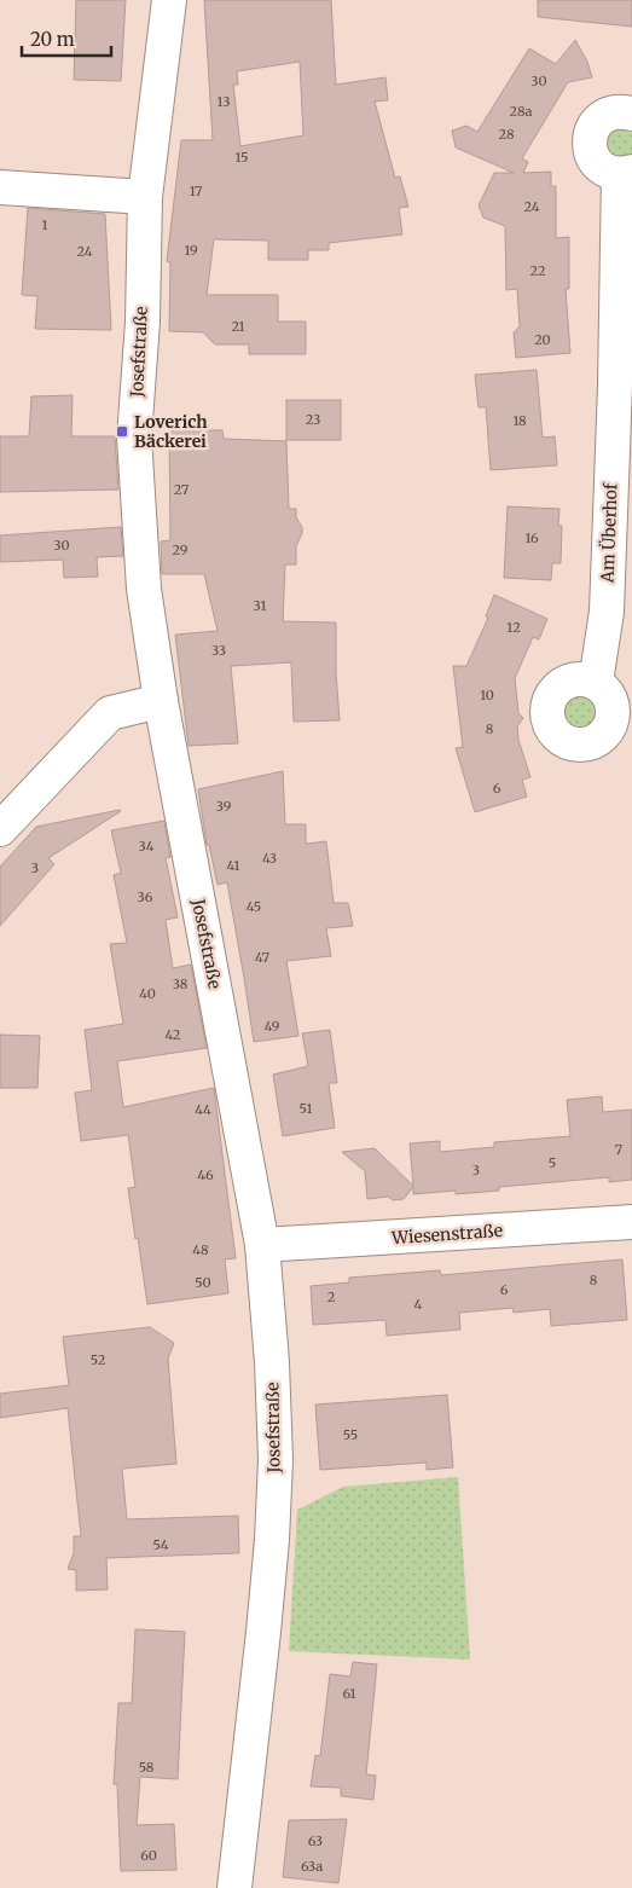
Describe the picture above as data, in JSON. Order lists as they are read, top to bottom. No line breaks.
{"streets":{"street":["Josefstraße","Am Überhof","Wiesenstraße"]},"crossings":[["Josefstraße","Wiesenstraße"]],"places":{"transit":["Loverich Bäckerei"]},"house_numbers":["30","13","28a","28","15","17","24","1","19","24","22","21","20","23","18","27","16","30","29","31","12","33","10","8","6","39","34","43","41","3","36","45","47","38","40","49","42","51","44","7","5","3","46","48","8","50","6","2","4","52","55","54","61","58","63","60","63a"],"scale_bar":"20 m"}
